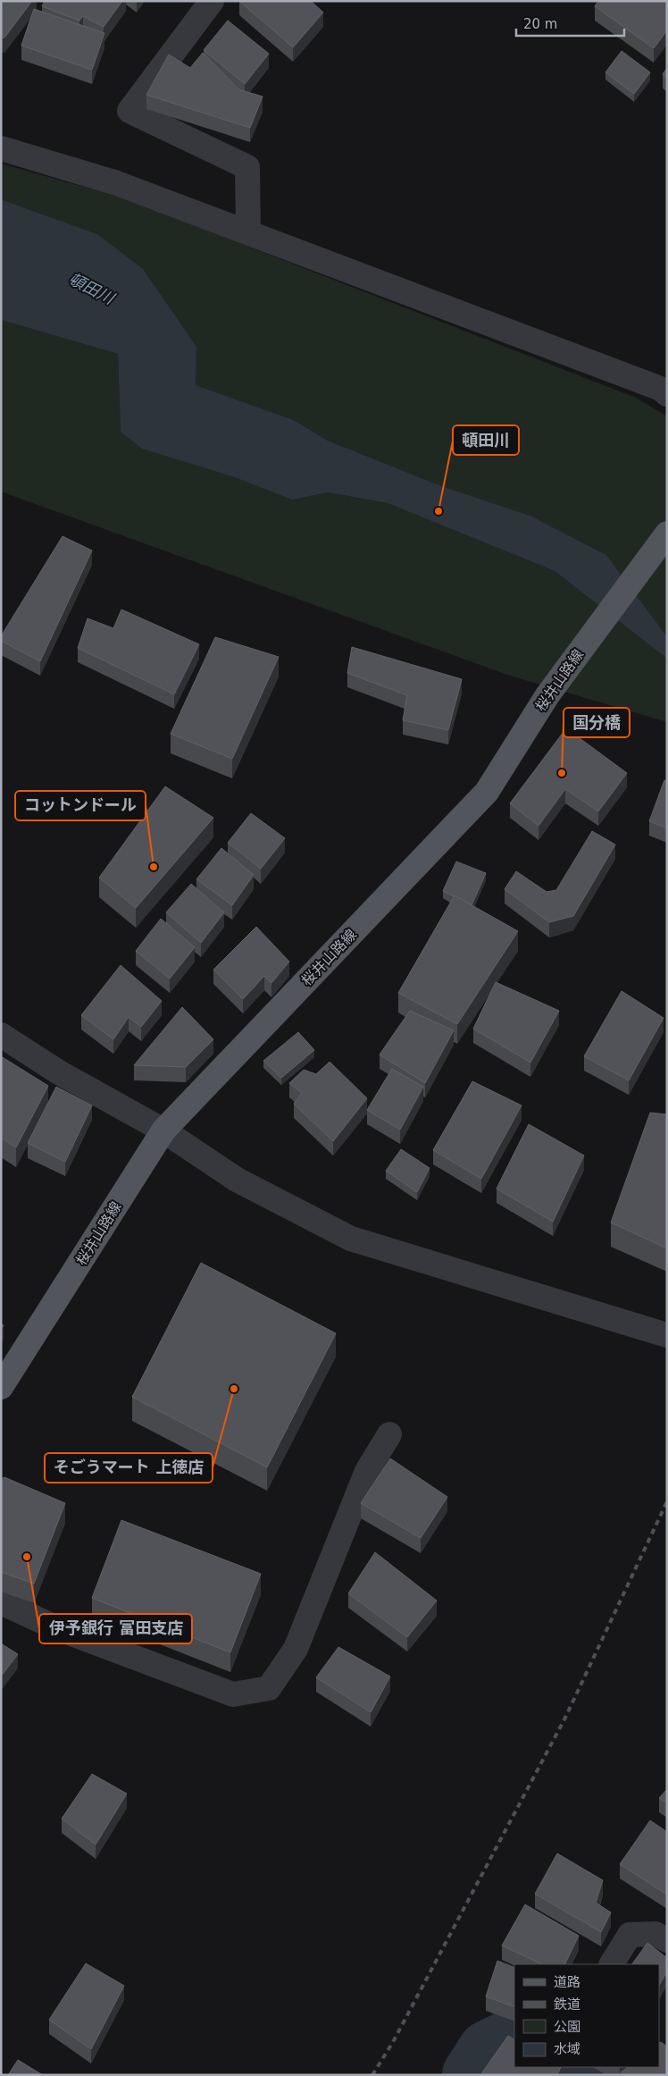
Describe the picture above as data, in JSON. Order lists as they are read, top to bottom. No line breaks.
{"streets":{"main road":["桜井山路線"]},"water":["頓田川"],"places":["頓田川","国分橋","コットンドール","そごうマート 上徳店","伊予銀行 富田支店"],"legend":["道路","鉄道","公園","水域"],"scale_bar":"20 m"}
